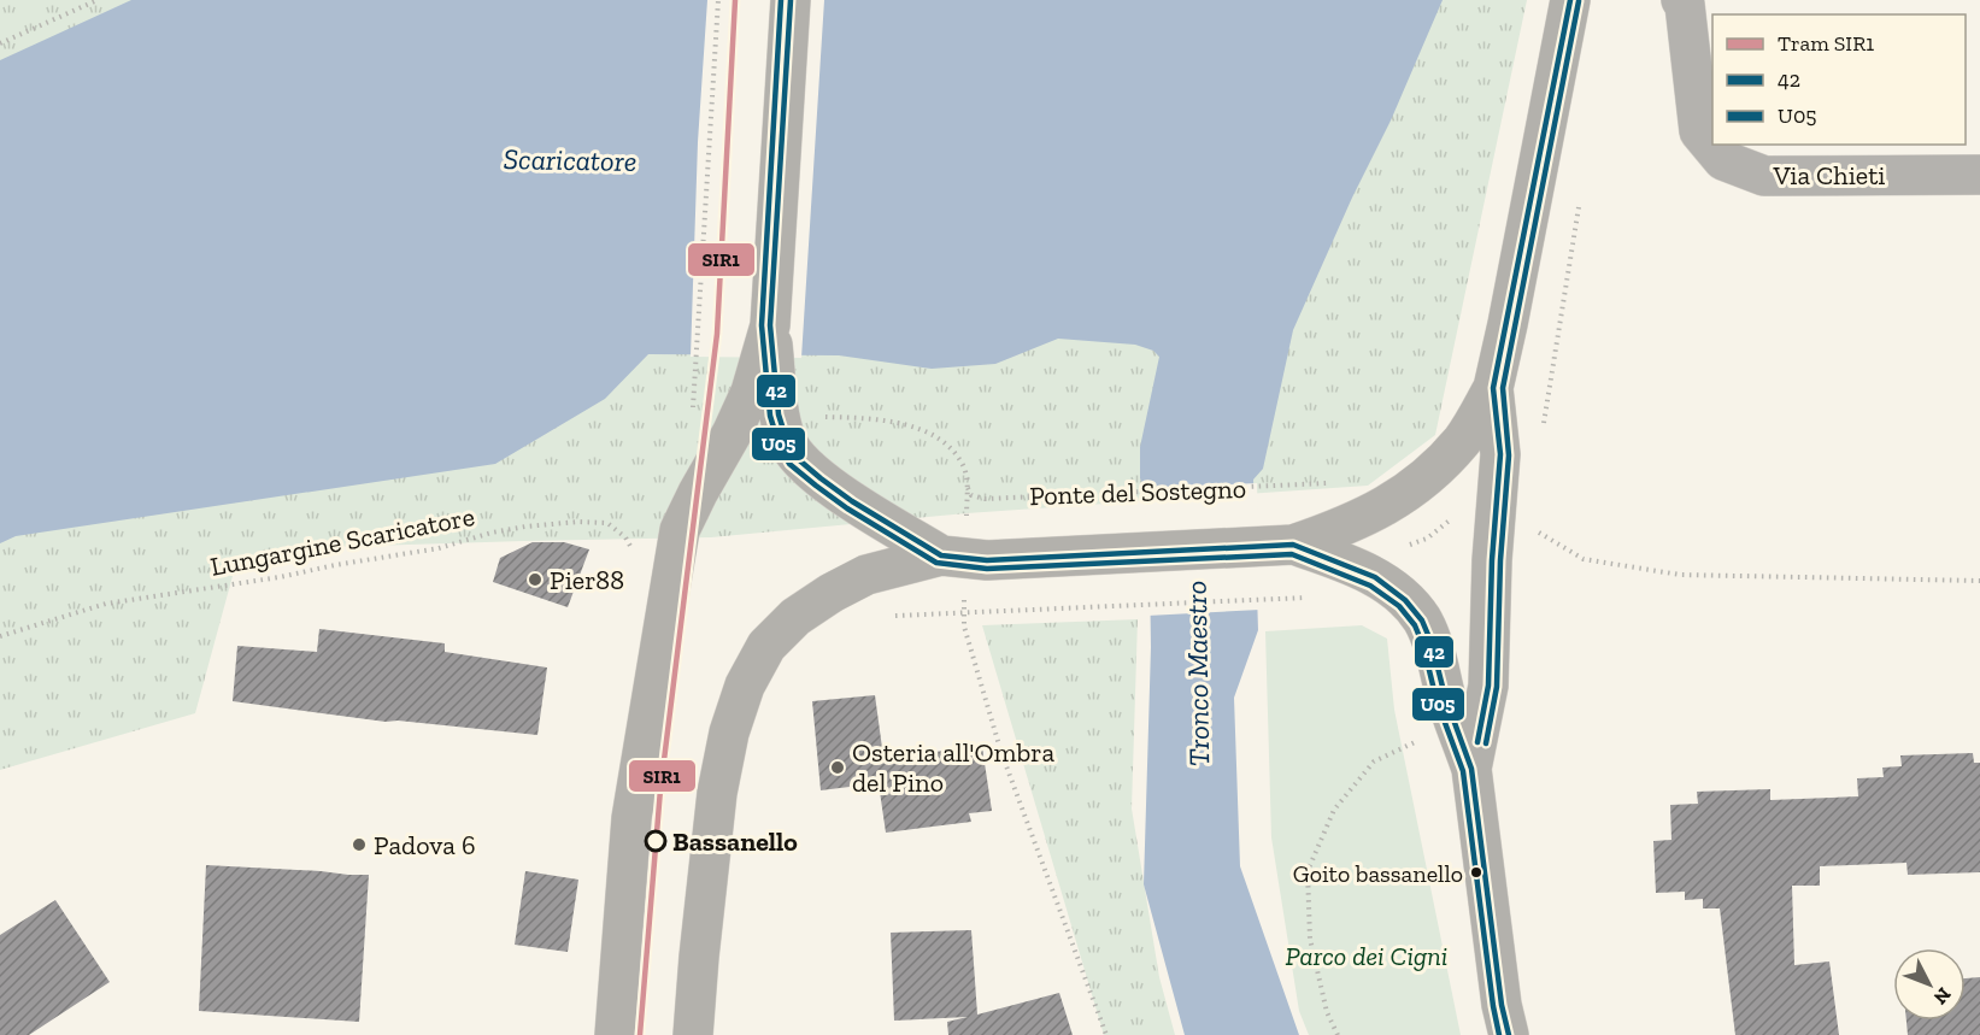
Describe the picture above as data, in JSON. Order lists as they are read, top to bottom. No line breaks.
{"streets":{"street":["Via Chieti"],"path":["Ponte del Sostegno","Lungargine Scaricatore"]},"water":["Scaricatore","Tronco Maestro"],"parks":["Parco dei Cigni"],"places":["Pier88","Osteria all'Ombra del Pino","Bassanello","Padova 6","Goito bassanello"],"lines":["tram line SIR1","transit line 42","transit line U05"],"legend":["Tram SIR1","42","U05"],"north":"bottom right"}
